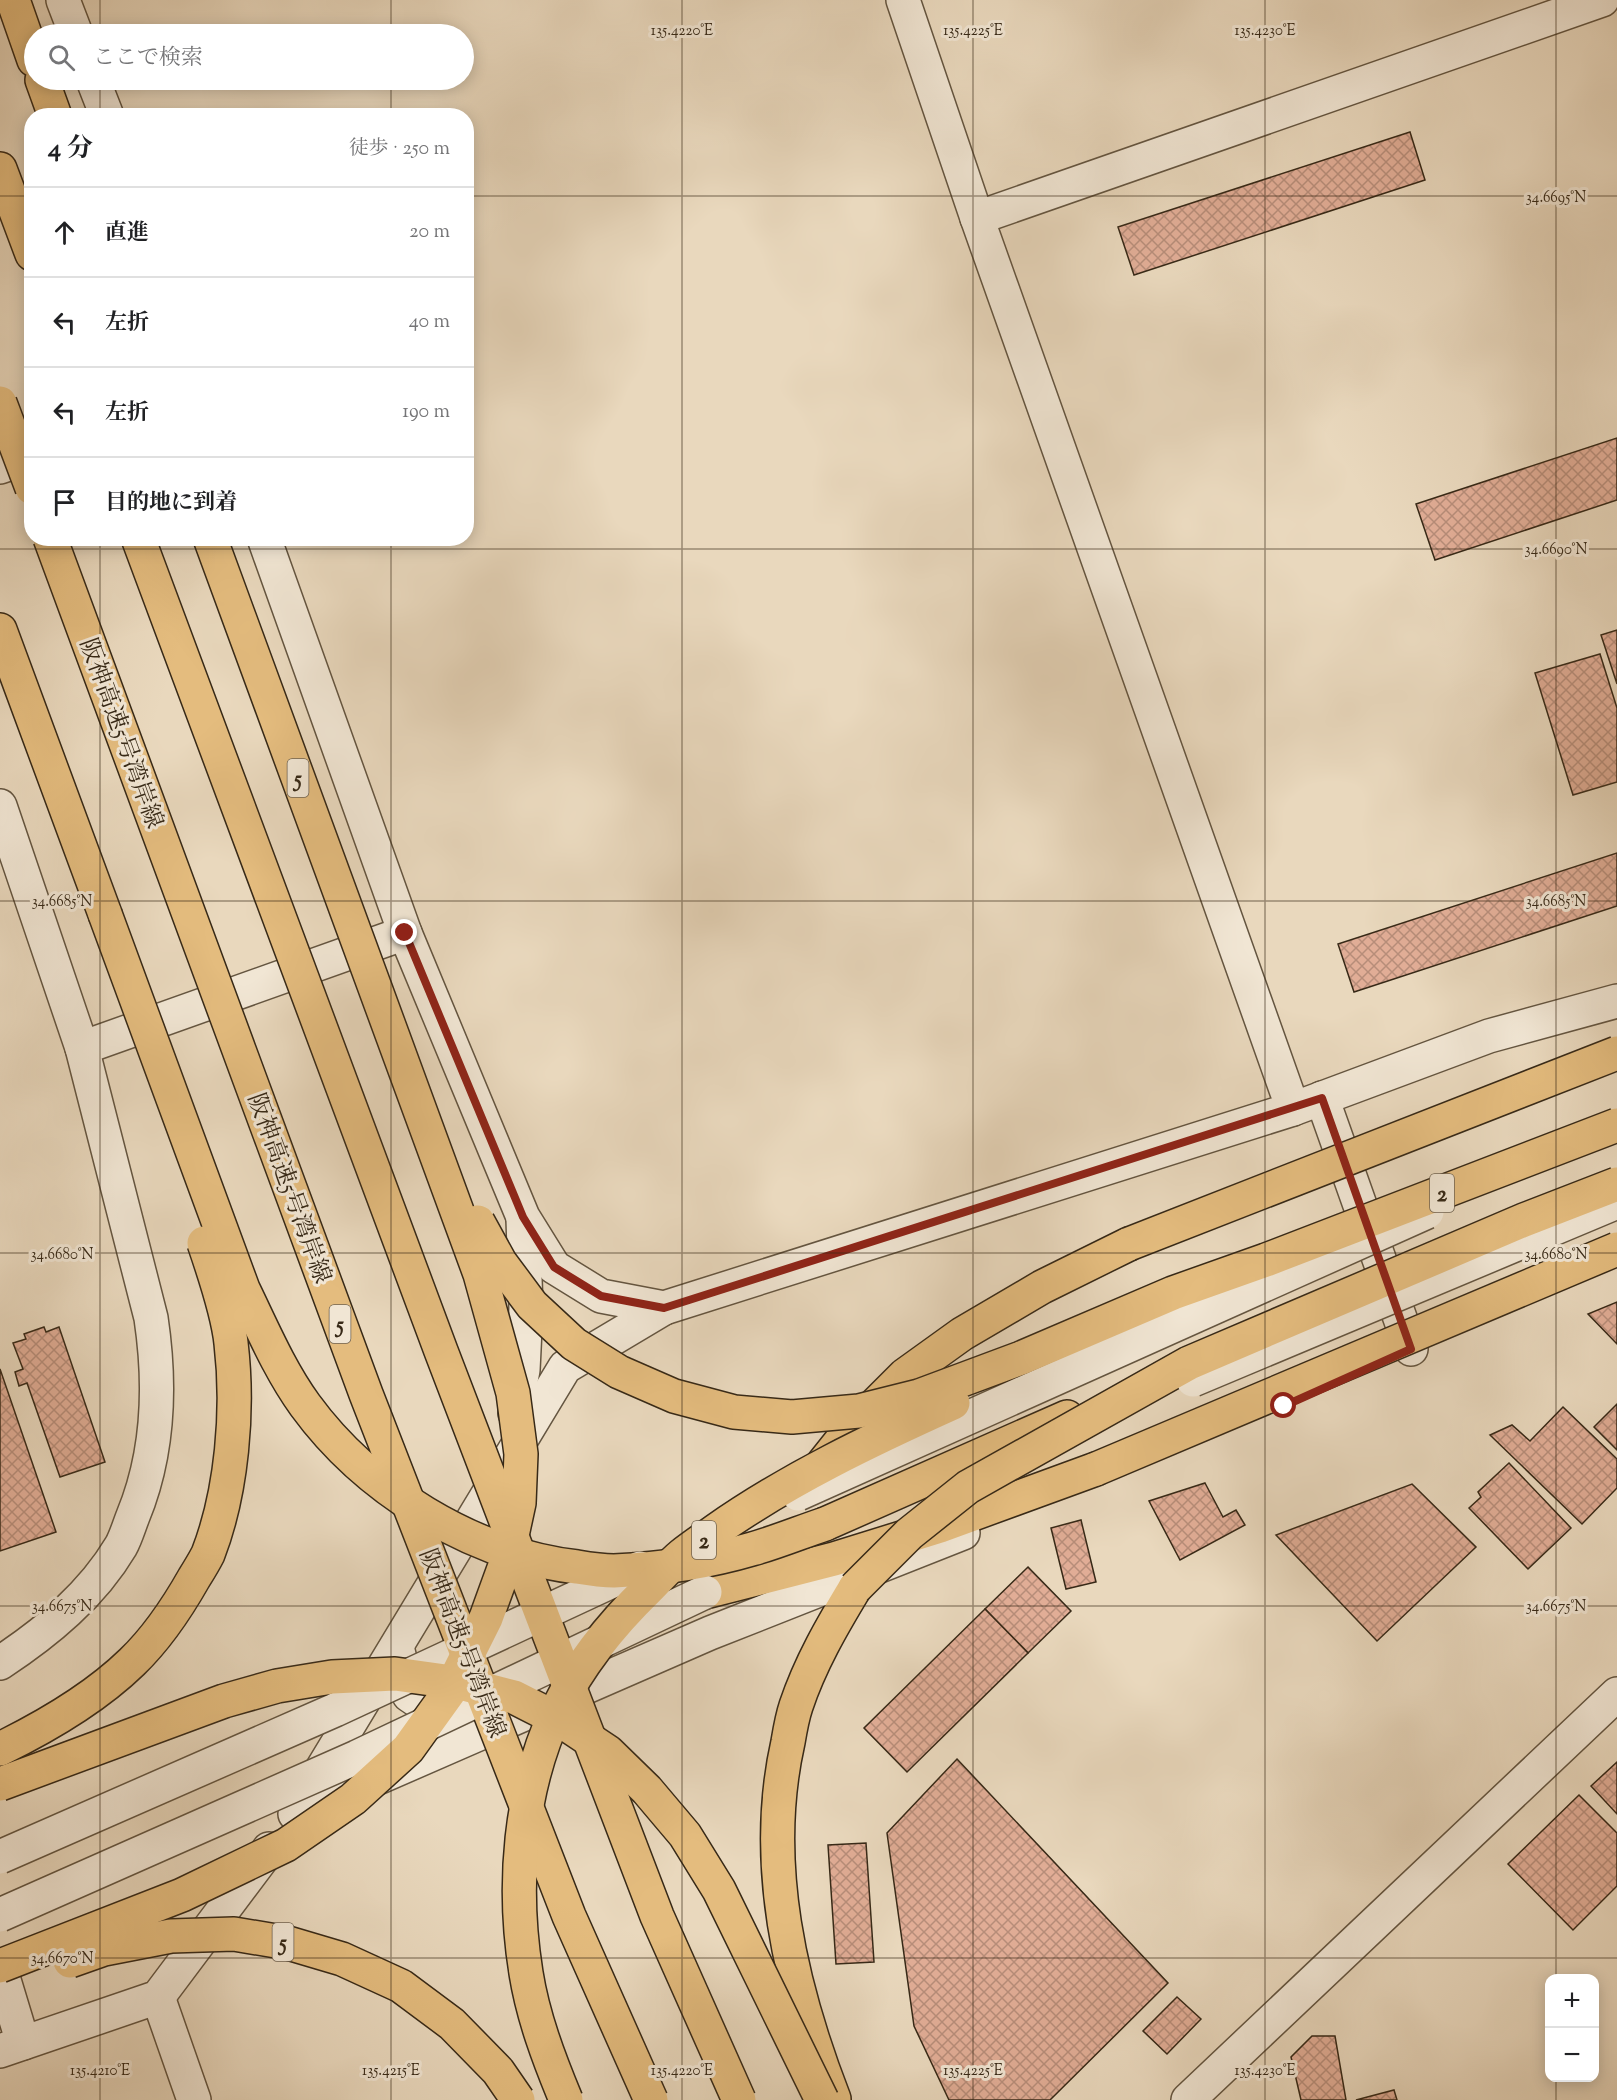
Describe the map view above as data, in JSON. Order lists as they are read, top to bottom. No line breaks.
{"streets":{"highway":["阪神高速5号湾岸線","5","2"]},"crossings":[["5","2"]],"page":{"search":"ここで検索","heading":["4 分","徒歩 · 250 m"],"list":[["直進","20 m"],["左折","40 m"],["左折","190 m"],"目的地に到着"],"map_buttons":["+","−"]},"coordinates":["135.4220°E","135.4225°E","135.4230°E","34.6695°N","34.6690°N","34.6685°N","34.6680°N","34.6675°N","34.6670°N","135.4210°E","135.4215°E"]}
